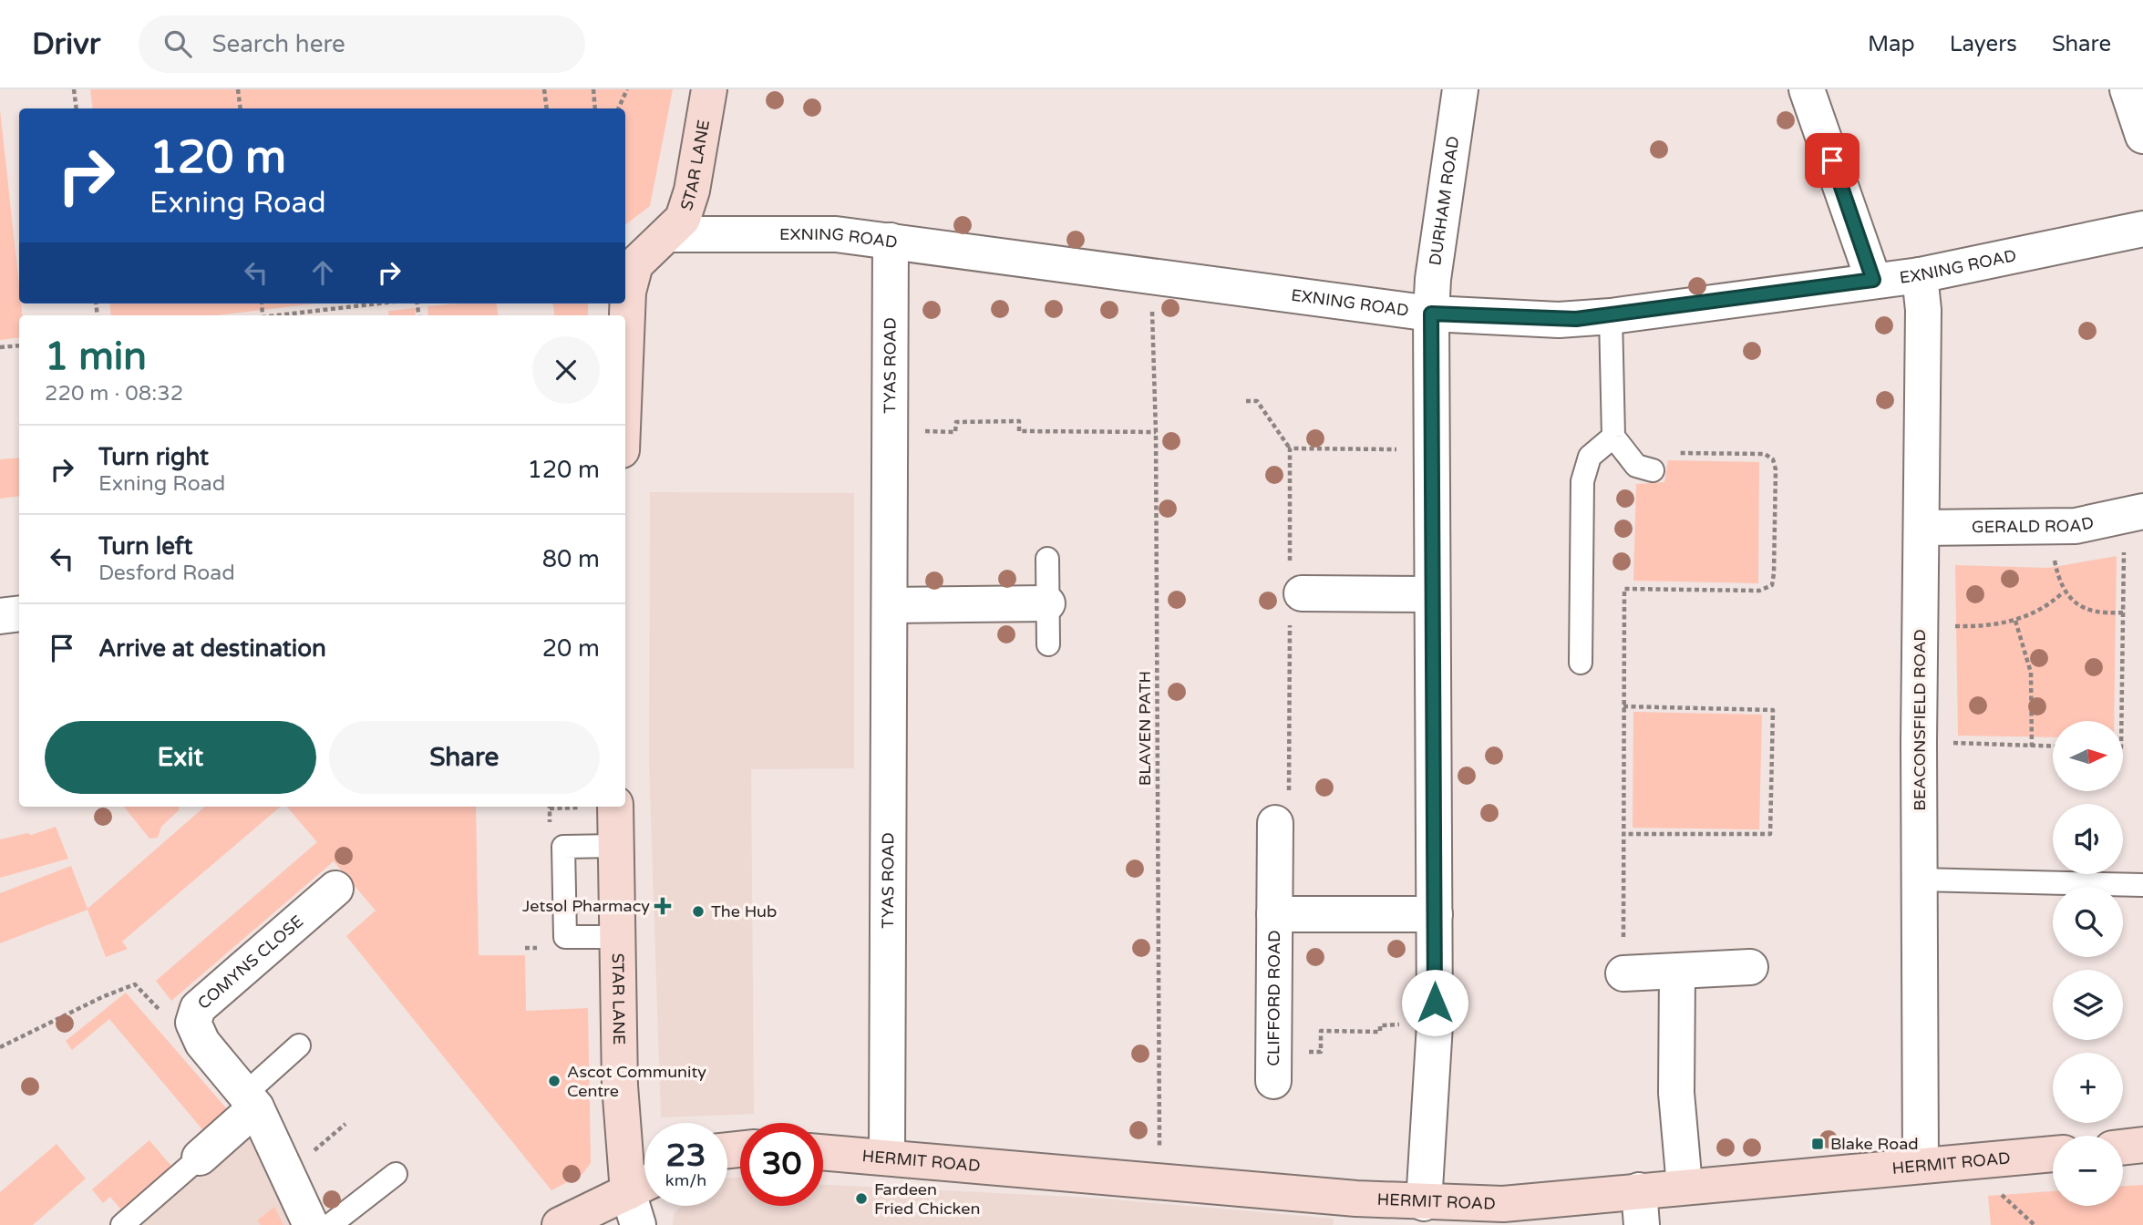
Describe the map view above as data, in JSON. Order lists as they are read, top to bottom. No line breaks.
{"streets":{"street":["STAR LANE","DURHAM ROAD","EXNING ROAD","TYAS ROAD","GERALD ROAD","BEACONSFIELD ROAD","COMYNS CLOSE","CLIFFORD ROAD","HERMIT ROAD"],"path":["BLAVEN PATH"]},"crossings":[["STAR LANE","EXNING ROAD"],["DURHAM ROAD","EXNING ROAD"],["EXNING ROAD","TYAS ROAD"],["EXNING ROAD","BEACONSFIELD ROAD"],["EXNING ROAD","BLAVEN PATH"],["TYAS ROAD","HERMIT ROAD"],["GERALD ROAD","BEACONSFIELD ROAD"],["BEACONSFIELD ROAD","HERMIT ROAD"],["BLAVEN PATH","HERMIT ROAD"]],"places":{"health":["Jetsol Pharmacy"],"other":["The Hub","Ascot Community Centre","Fardeen Fried Chicken"],"transit":["Blake Road"]},"north":"right","page":{"header":"Drivr","search":"Search here","nav":["Map","Layers","Share"],"turn":["120 m","Exning Road"],"heading":["1 min","220 m · 08:32"],"list":[{"name":"Turn right","note":"Exning Road","value":"120 m"},{"name":"Turn left","note":"Desford Road","value":"80 m"},{"name":"Arrive at destination","value":"20 m"}],"buttons":["Exit","Share"],"map_buttons":["+","−"],"speed":"23 km/h","limit":"30"}}
